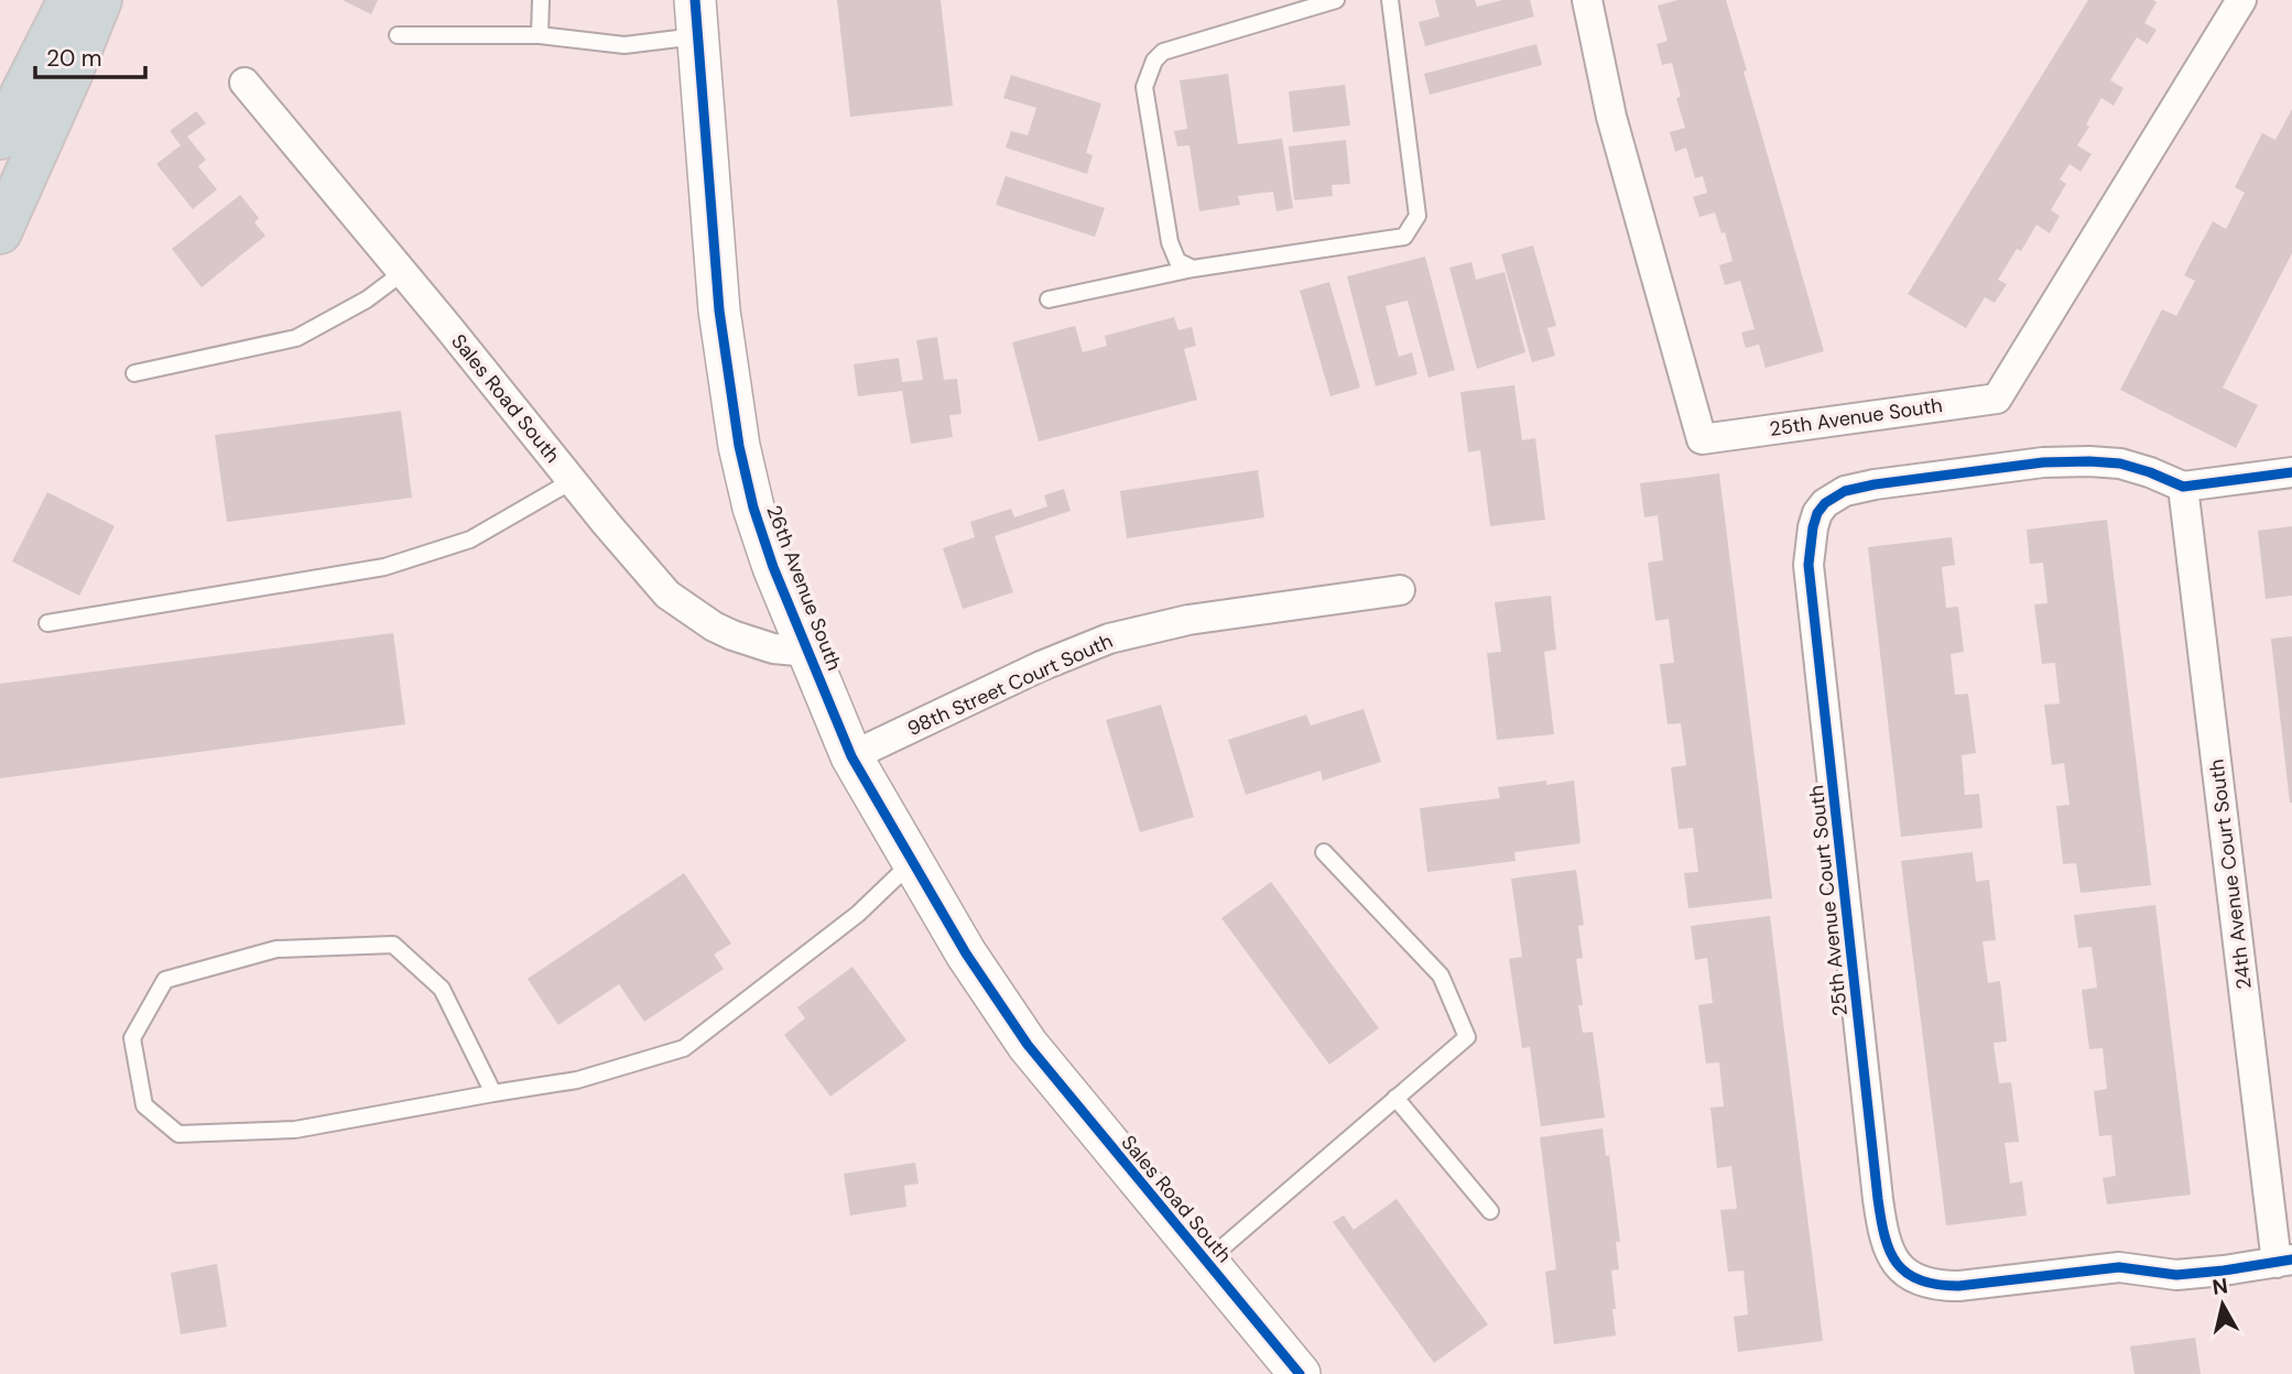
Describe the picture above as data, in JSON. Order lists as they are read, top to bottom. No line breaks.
{"streets":{"street":["Sales Road South","25th Avenue South","26th Avenue South","98th Street Court South","24th Avenue Court South","25th Avenue Court South"]},"crossings":[["Sales Road South","26th Avenue South"],["26th Avenue South","98th Street Court South"],["24th Avenue Court South","25th Avenue Court South"]],"scale_bar":"20 m","north":"top"}
